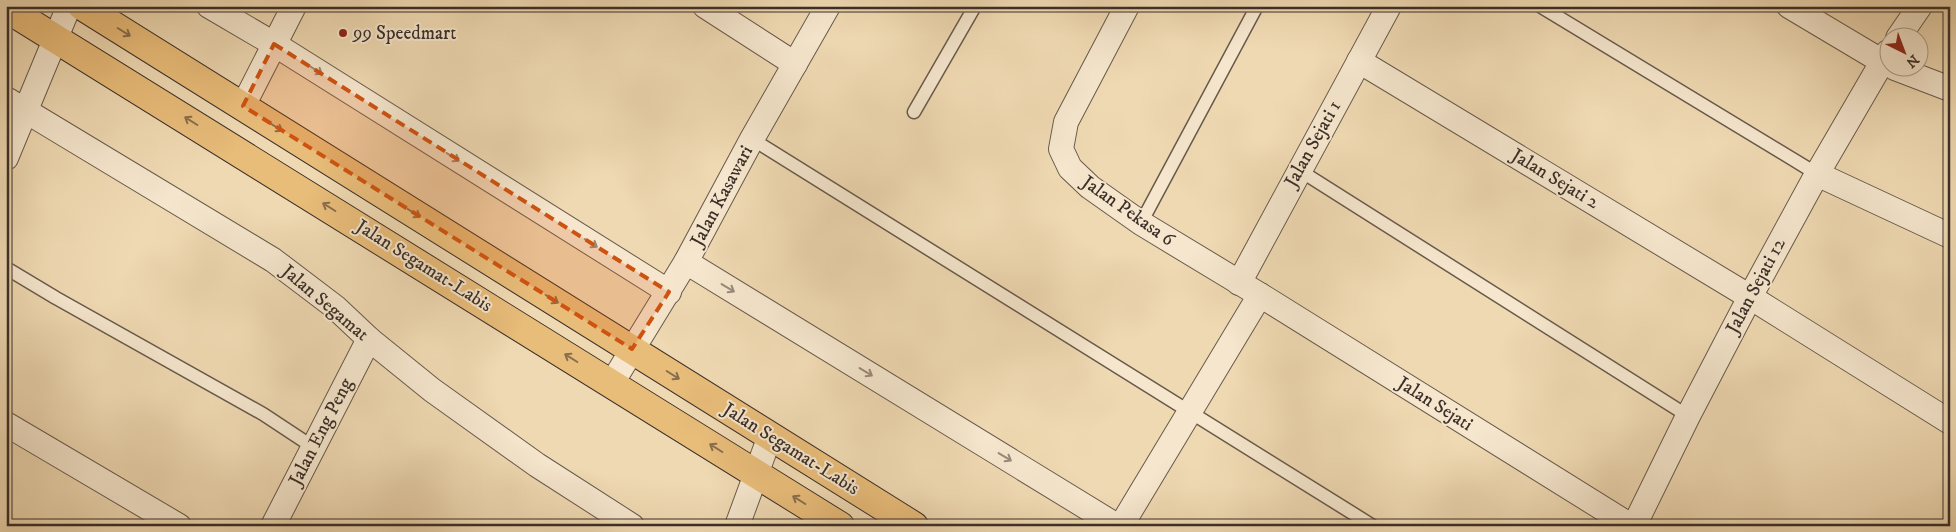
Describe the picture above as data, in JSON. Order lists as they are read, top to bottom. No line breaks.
{"streets":{"highway":["Jalan Segamat-Labis"],"street":["Jalan Sejati 1","Jalan Sejati 2","Jalan Kasawari","Jalan Pekasa 6","Jalan Sejati 12","Jalan Segamat","Jalan Sejati","Jalan Eng Peng"]},"crossings":[["Jalan Sejati 1","Jalan Sejati 2"],["Jalan Sejati 1","Jalan Pekasa 6"],["Jalan Sejati 1","Jalan Sejati"],["Jalan Sejati 2","Jalan Sejati 12"],["Jalan Kasawari","Jalan Segamat-Labis"],["Jalan Pekasa 6","Jalan Sejati"],["Jalan Sejati 12","Jalan Sejati"],["Jalan Segamat","Jalan Eng Peng"]],"places":["99 Speedmart"],"north":"bottom right"}
